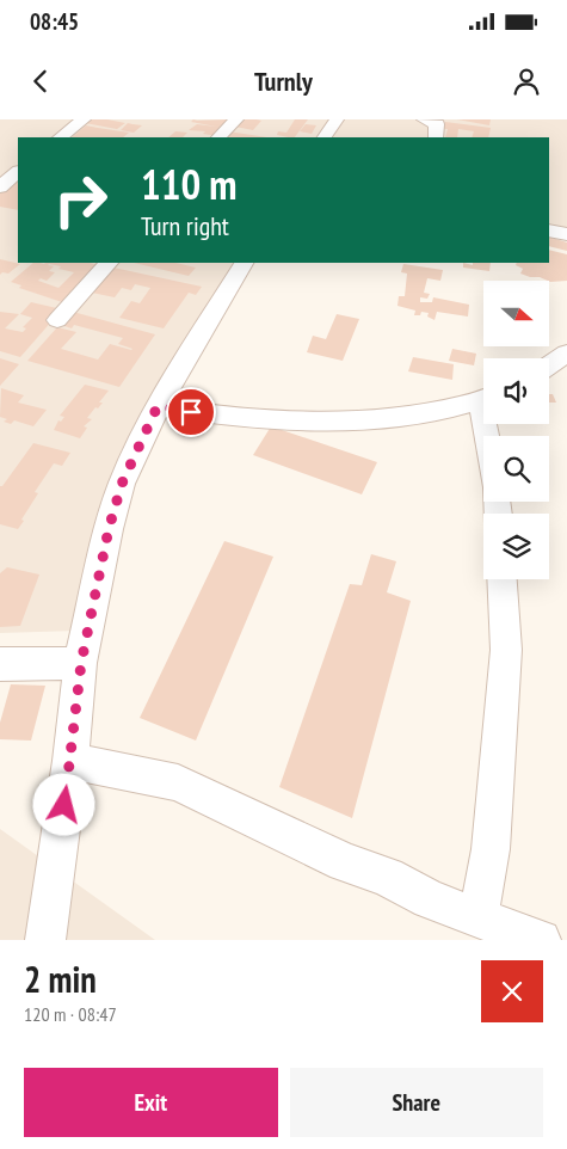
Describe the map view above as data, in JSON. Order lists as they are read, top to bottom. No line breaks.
{"north":"right","page":{"status":"08:45","header":"Turnly","turn":["110 m","Turn right"],"heading":["2 min","120 m · 08:47"],"buttons":["Exit","Share"]}}
